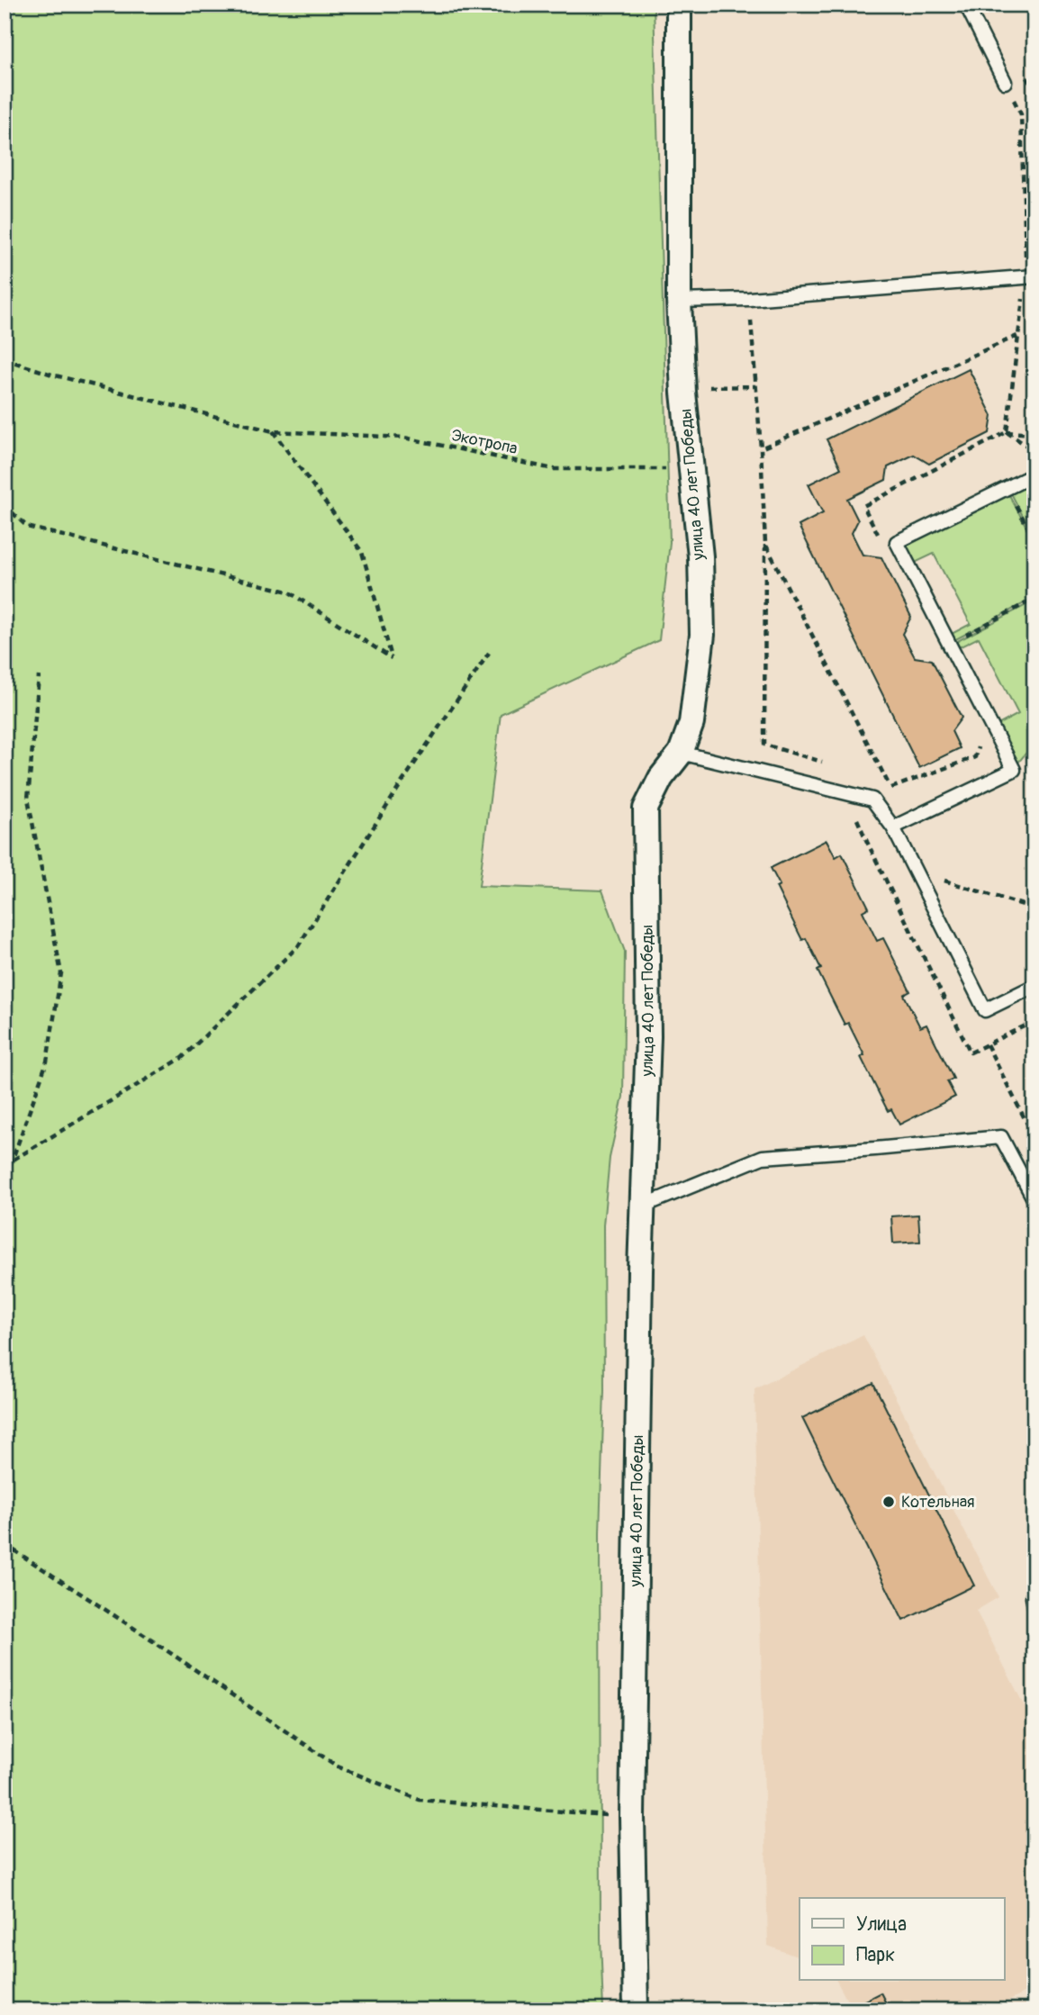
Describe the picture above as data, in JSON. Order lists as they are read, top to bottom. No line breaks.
{"streets":{"street":["улица 40 лет Победы"],"path":["Экотропа"]},"crossings":[["Экотропа","улица 40 лет Победы"]],"places":["Котельная"],"legend":["Улица","Парк"]}
